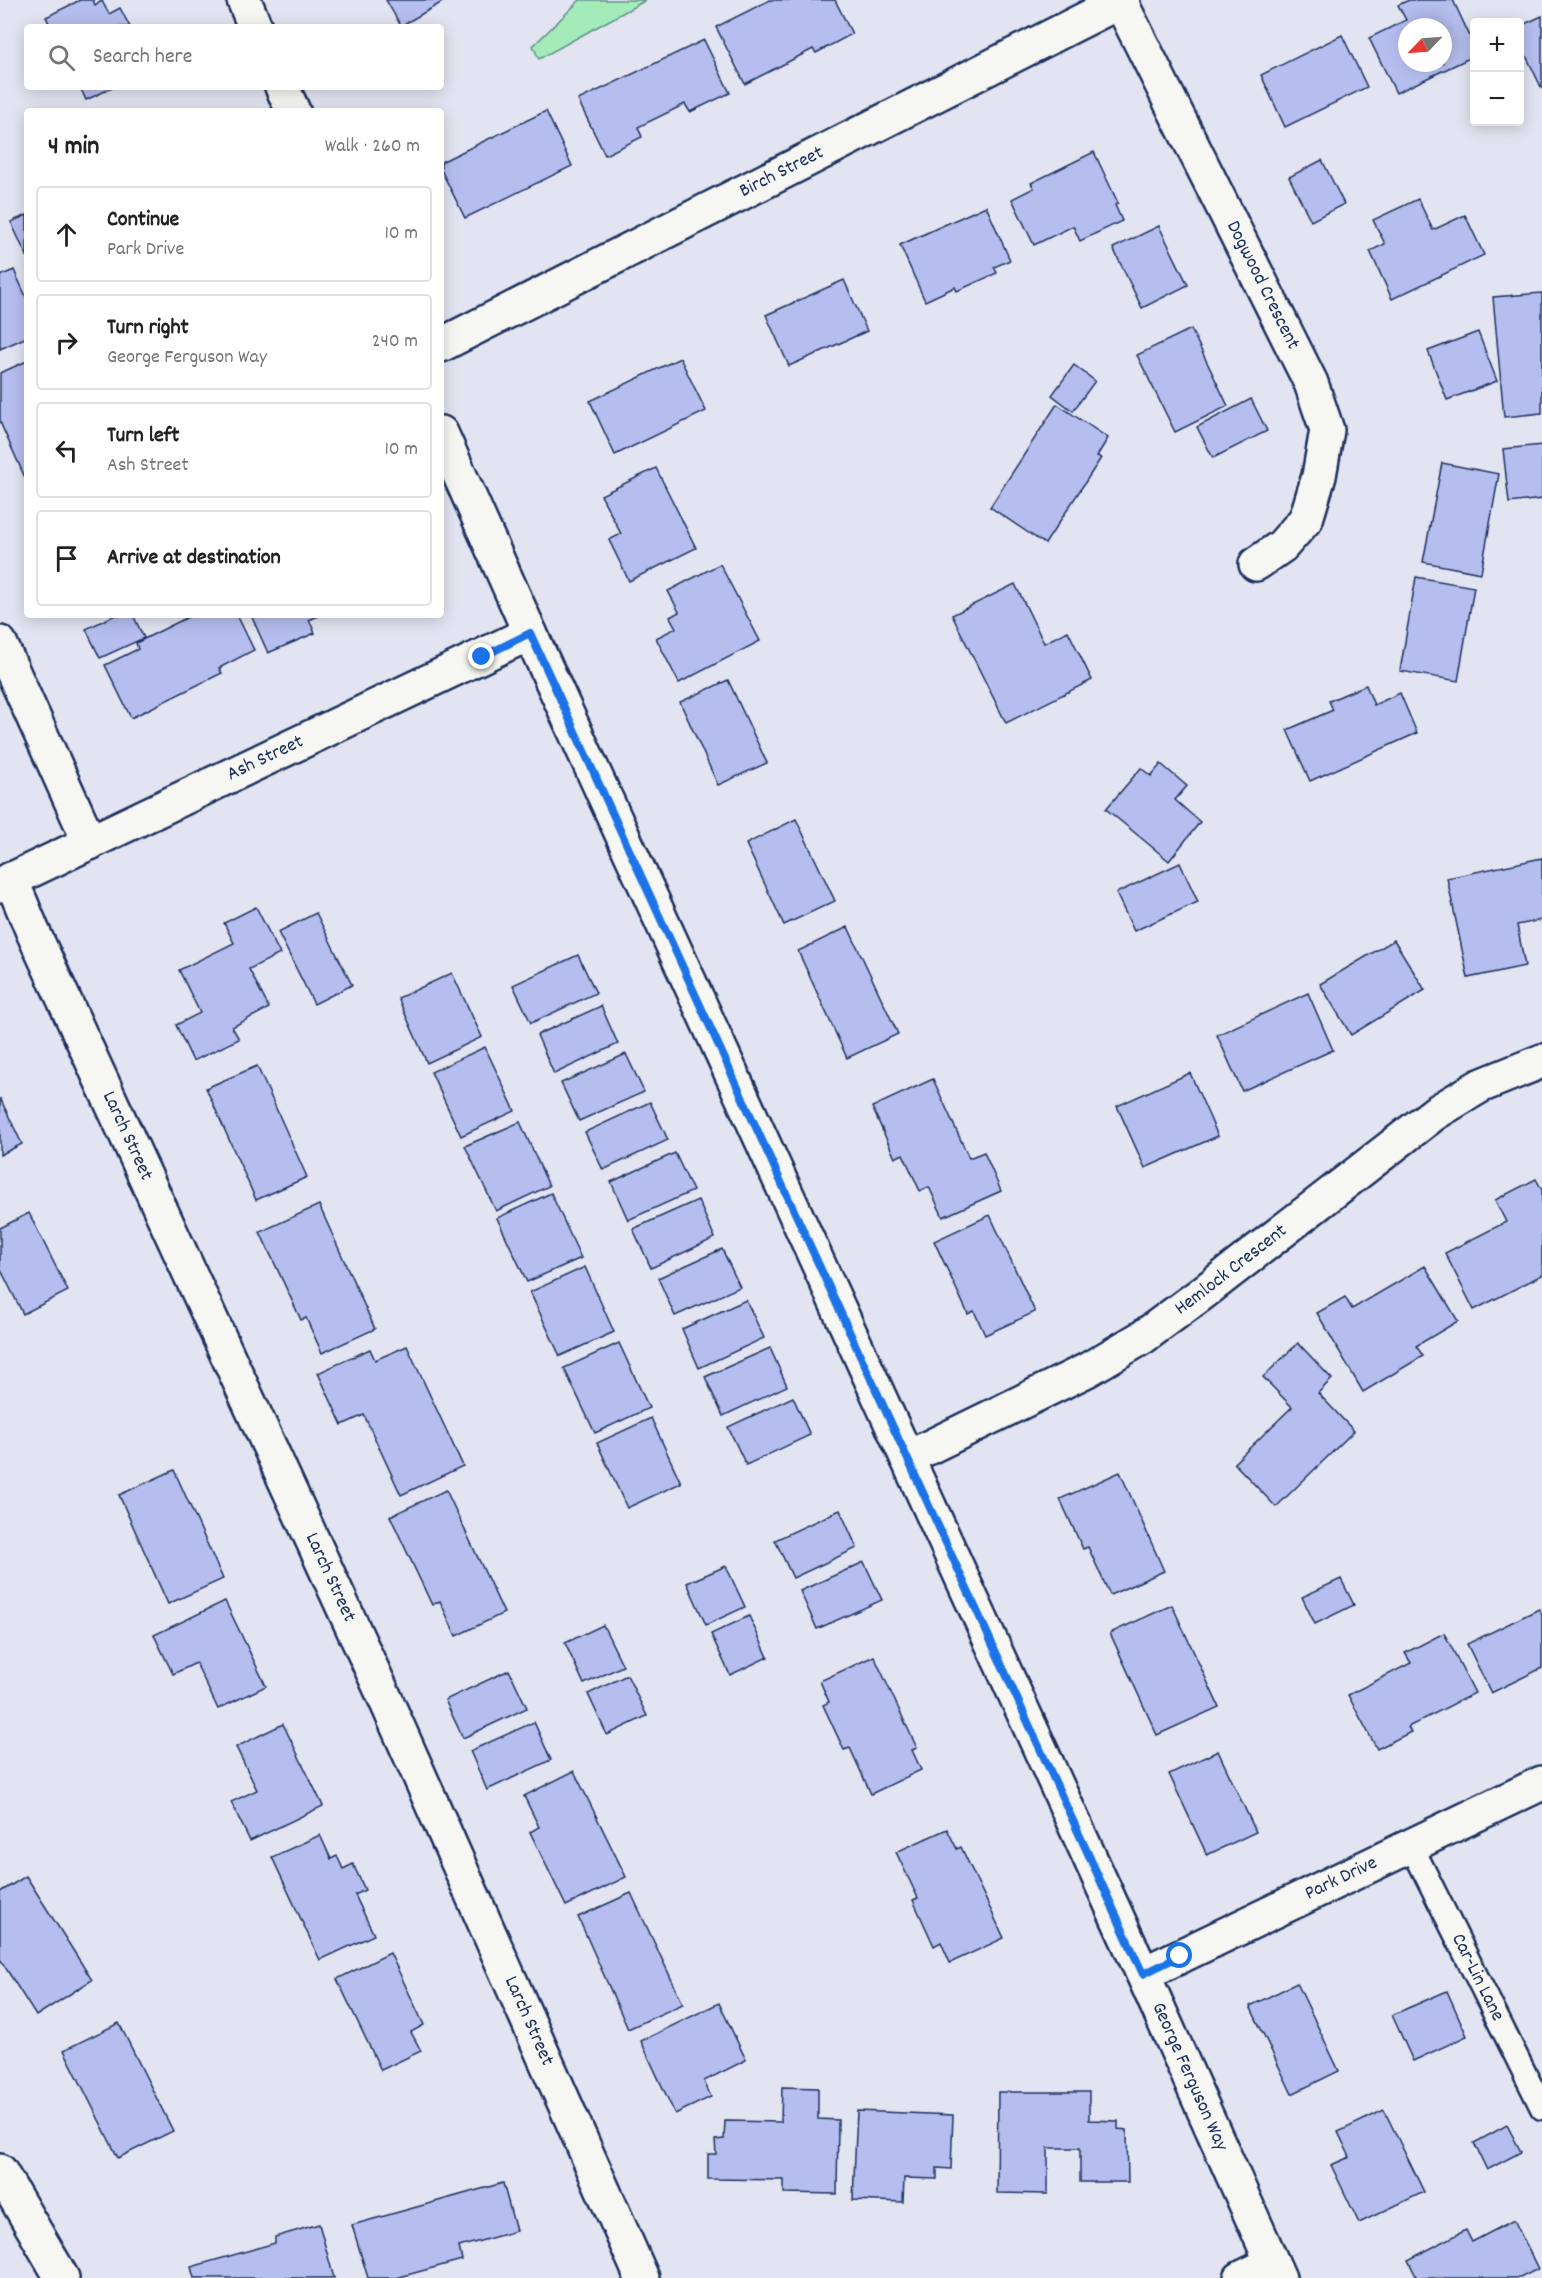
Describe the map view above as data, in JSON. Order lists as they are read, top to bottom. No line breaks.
{"streets":{"street":["Birch Street","Dogwood Crescent","Ash Street","Larch Street","Hemlock Crescent","Park Drive","George Ferguson Way"],"lane":["Car-Lin Lane"]},"crossings":[["Birch Street","Dogwood Crescent"],["Ash Street","Larch Street"],["Ash Street","George Ferguson Way"],["Hemlock Crescent","George Ferguson Way"],["Park Drive","Car-Lin Lane"],["Park Drive","George Ferguson Way"]],"north":"bottom left","page":{"map_buttons":["+","−"],"search":"Search here","heading":["4 min","Walk · 260 m"],"list":[["Continue","Park Drive","10 m"],["Turn right","George Ferguson Way","240 m"],["Turn left","Ash Street","10 m"],"Arrive at destination"]}}
